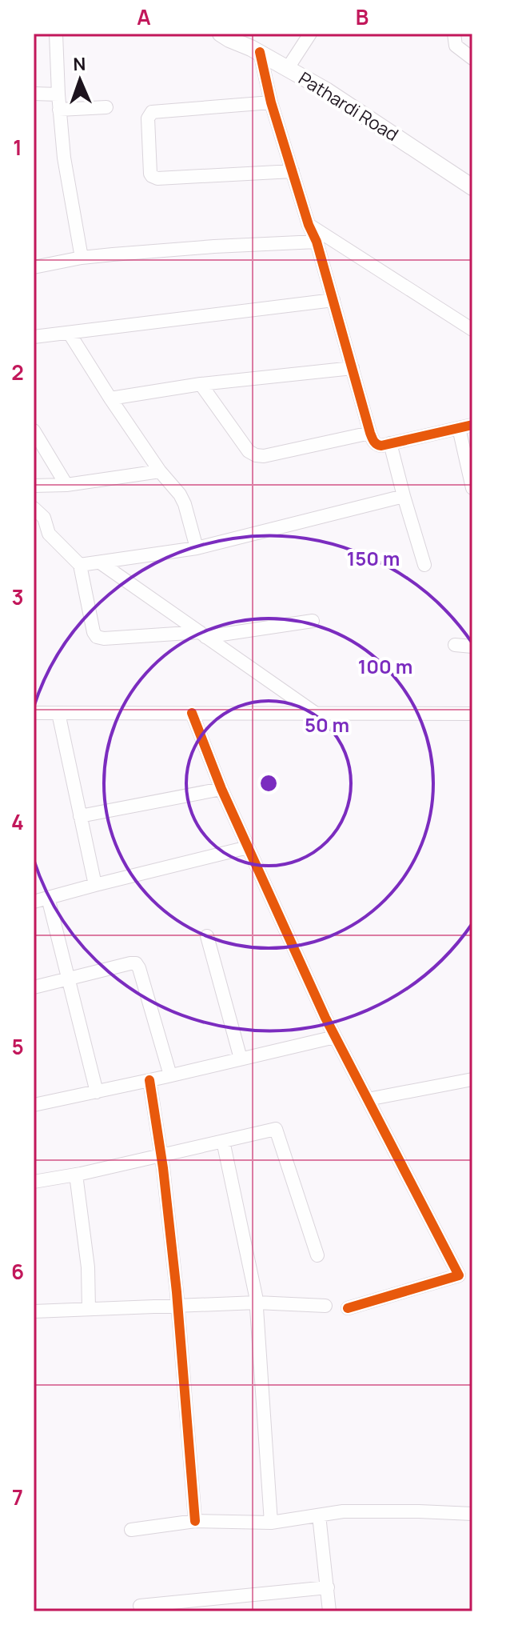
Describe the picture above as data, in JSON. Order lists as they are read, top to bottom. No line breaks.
{"streets":{"main road":["Pathardi Road"]},"north":"top","grid":{"columns":["A","B"],"rows":["1","2","3","4","5","6","7"]},"rings":["150 m","100 m","50 m"]}
